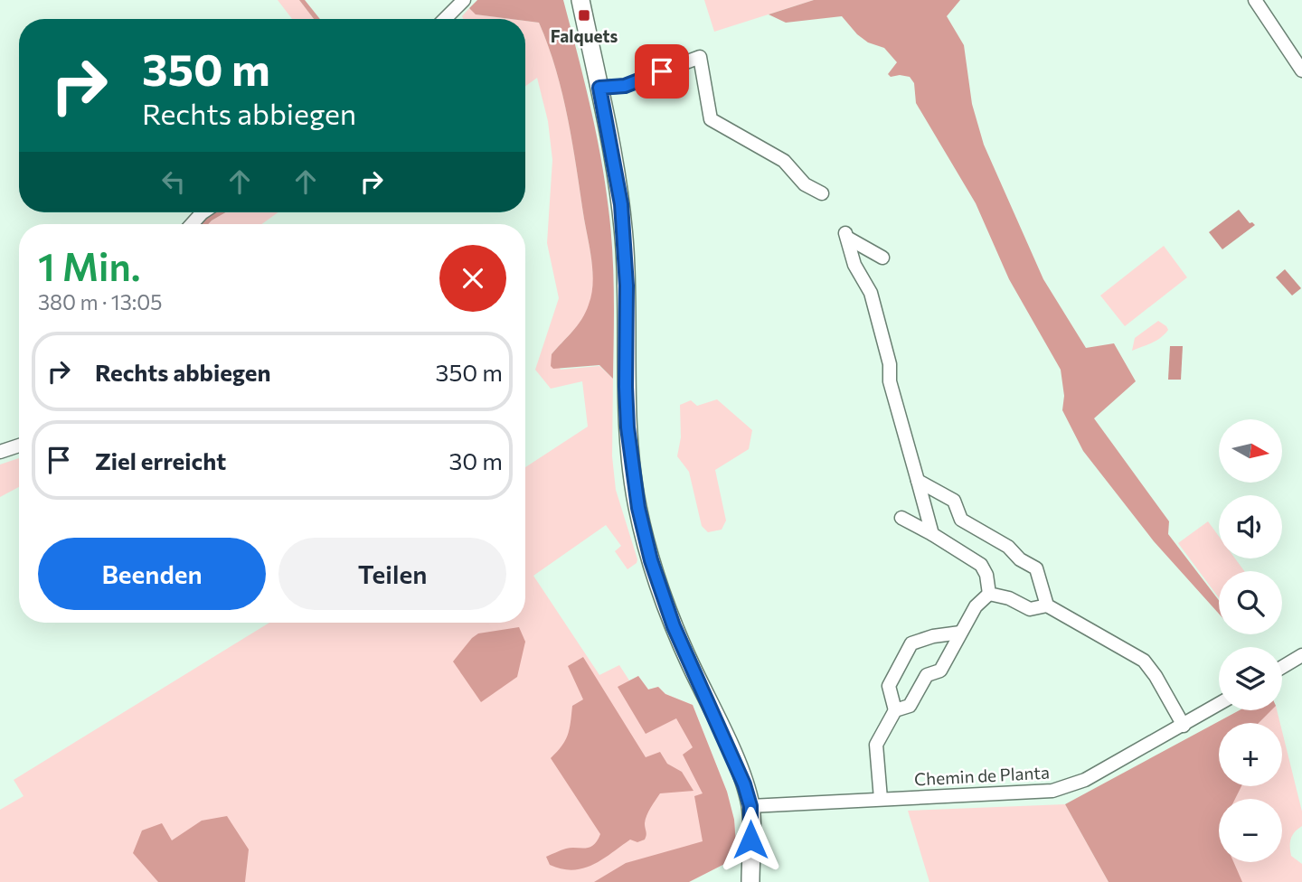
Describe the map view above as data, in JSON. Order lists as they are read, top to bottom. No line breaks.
{"streets":{"street":["Chemin de Planta"]},"places":{"transit":["Falquets"]},"north":"right","page":{"turn":["350 m","Rechts abbiegen"],"heading":["1 Min.","380 m · 13:05"],"list":[{"name":"Rechts abbiegen","value":"350 m"},{"name":"Ziel erreicht","value":"30 m"}],"map_buttons":["+","−"],"buttons":["Beenden","Teilen"]}}
